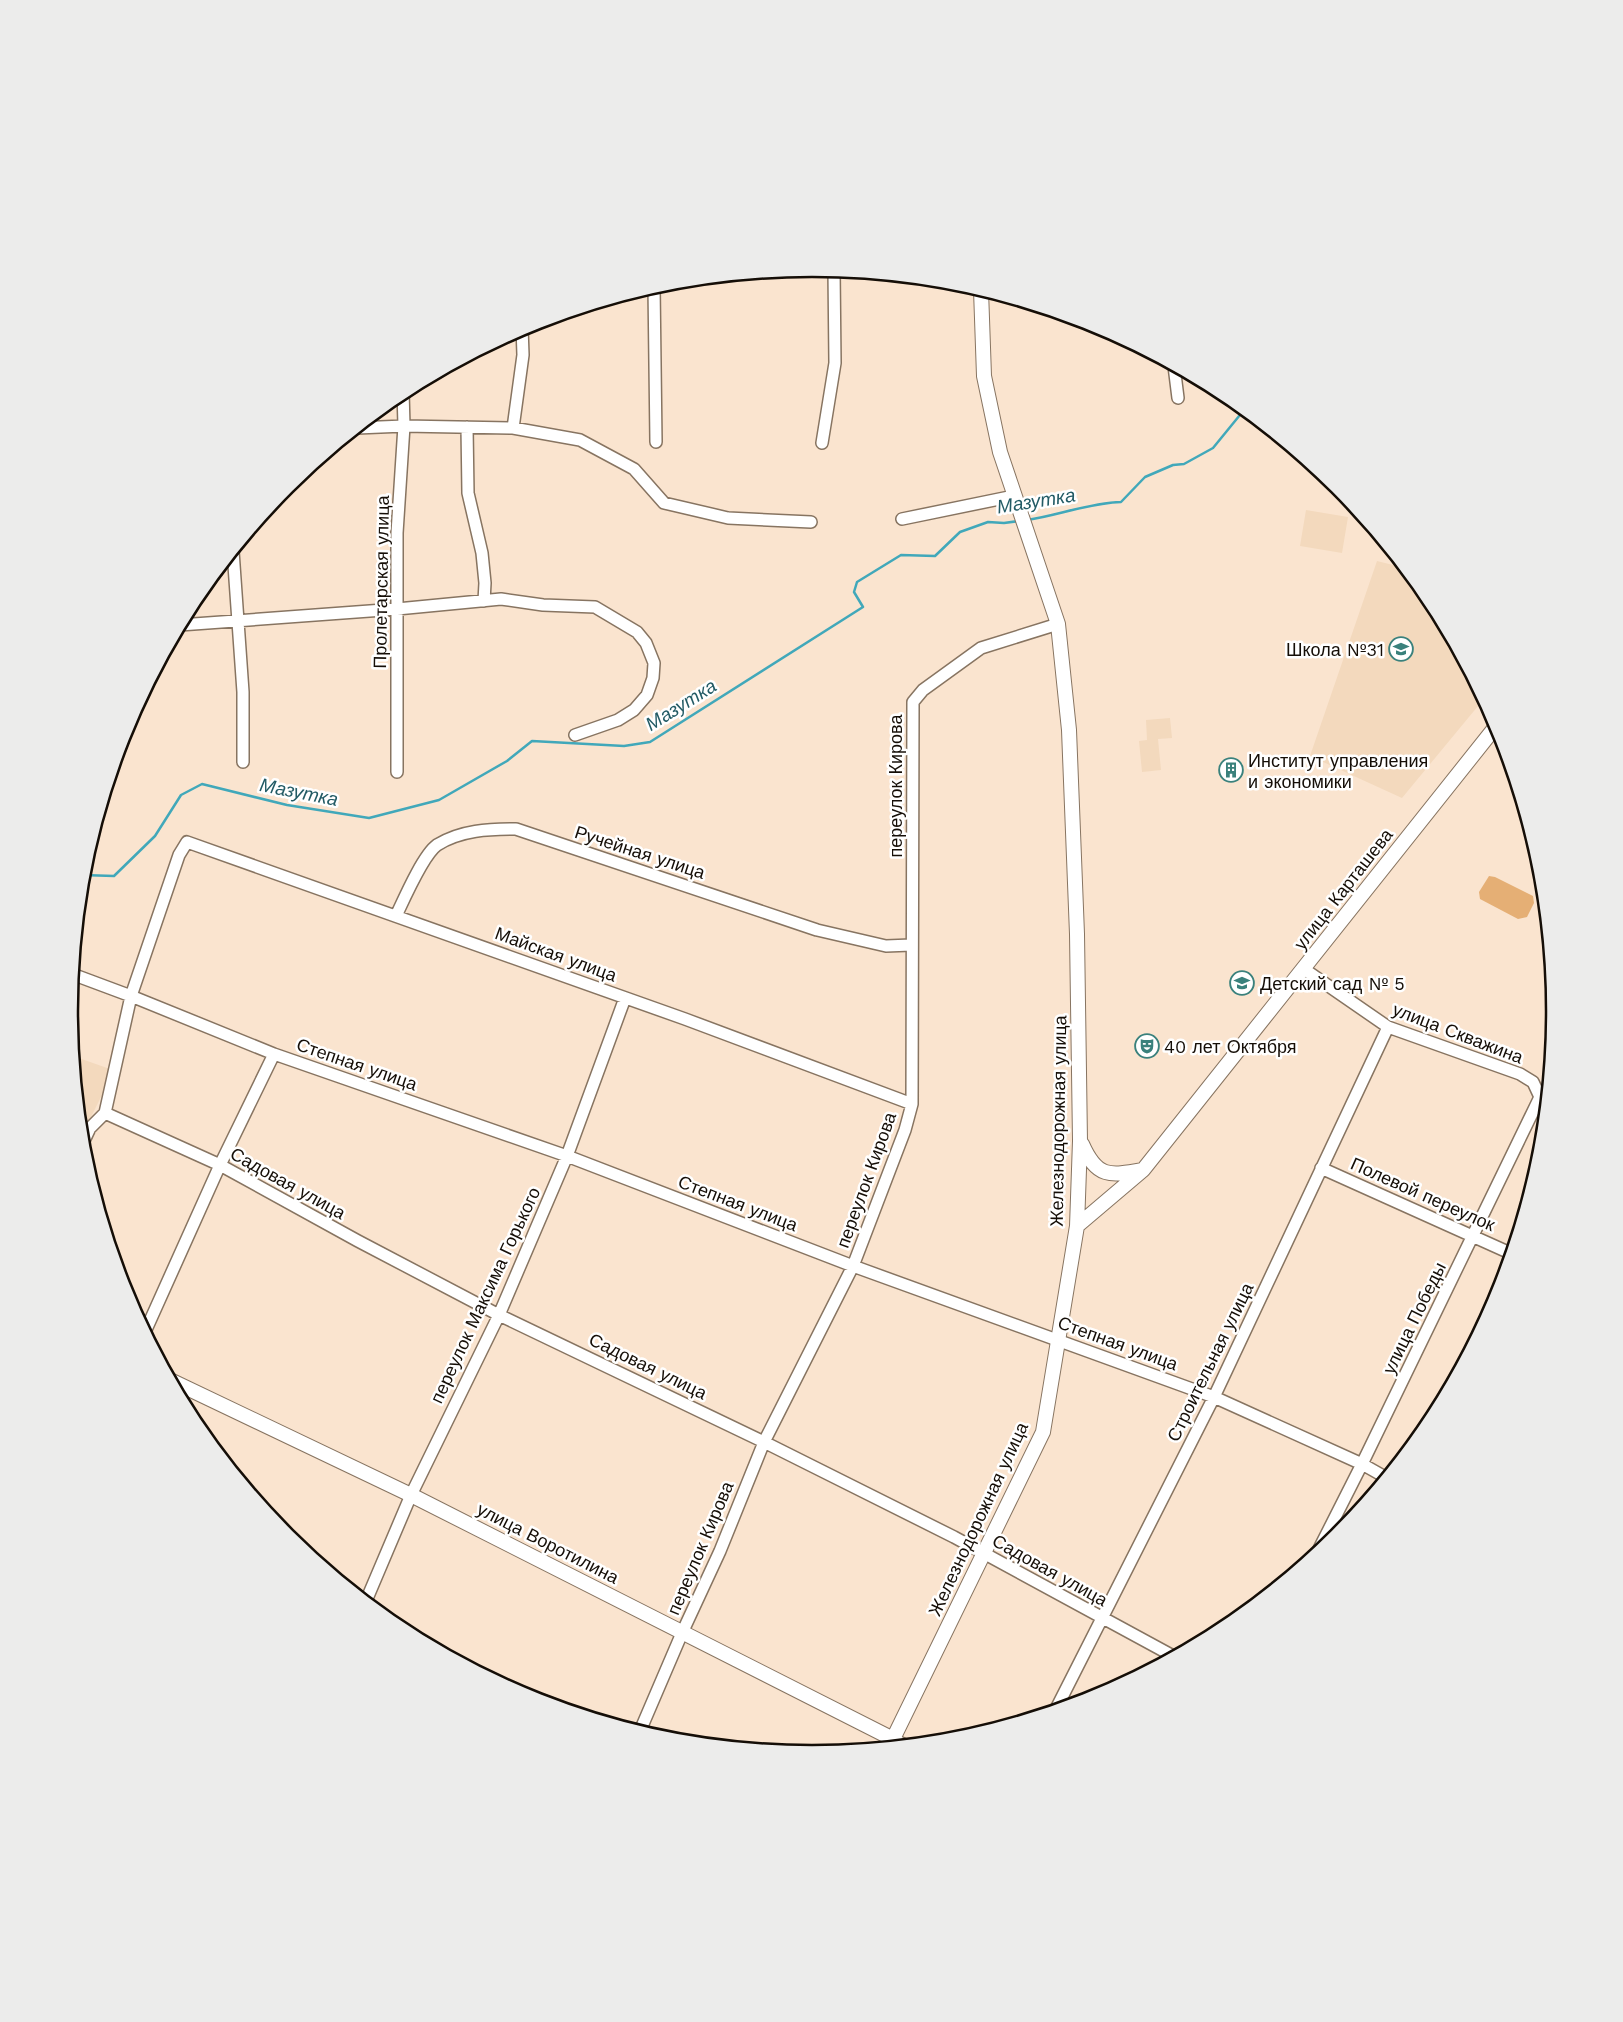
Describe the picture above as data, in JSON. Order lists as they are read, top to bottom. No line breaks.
{"streets":{"street":["Пролетарская улица","переулок Кирова","Ручейная улица","улица Карташева","Майская улица","улица Скважина","Степная улица","Железнодорожная улица","Садовая улица","Полевой переулок","переулок Максима Горького","улица Победы","Строительная улица","улица Воротилина"]},"crossings":[["переулок Кирова","Ручейная улица"],["переулок Кирова","Майская улица"],["переулок Кирова","Степная улица"],["переулок Кирова","Железнодорожная улица"],["переулок Кирова","Садовая улица"],["переулок Кирова","улица Воротилина"],["Ручейная улица","Майская улица"],["улица Карташева","улица Скважина"],["улица Карташева","Железнодорожная улица"],["Майская улица","Степная улица"],["Майская улица","переулок Максима Горького"],["улица Скважина","Строительная улица"],["Степная улица","Железнодорожная улица"],["Степная улица","переулок Максима Горького"],["Степная улица","улица Победы"],["Степная улица","Строительная улица"],["Железнодорожная улица","Садовая улица"],["Садовая улица","переулок Максима Горького"],["Садовая улица","Строительная улица"],["Полевой переулок","улица Победы"],["Полевой переулок","Строительная улица"],["переулок Максима Горького","улица Воротилина"]],"water":["Мазутка"],"places":{"school or university":["Школа №31","Детский сад № 5"],"building":["Институт управления и экономики"],"theatre":["40 лет Октября"]}}
